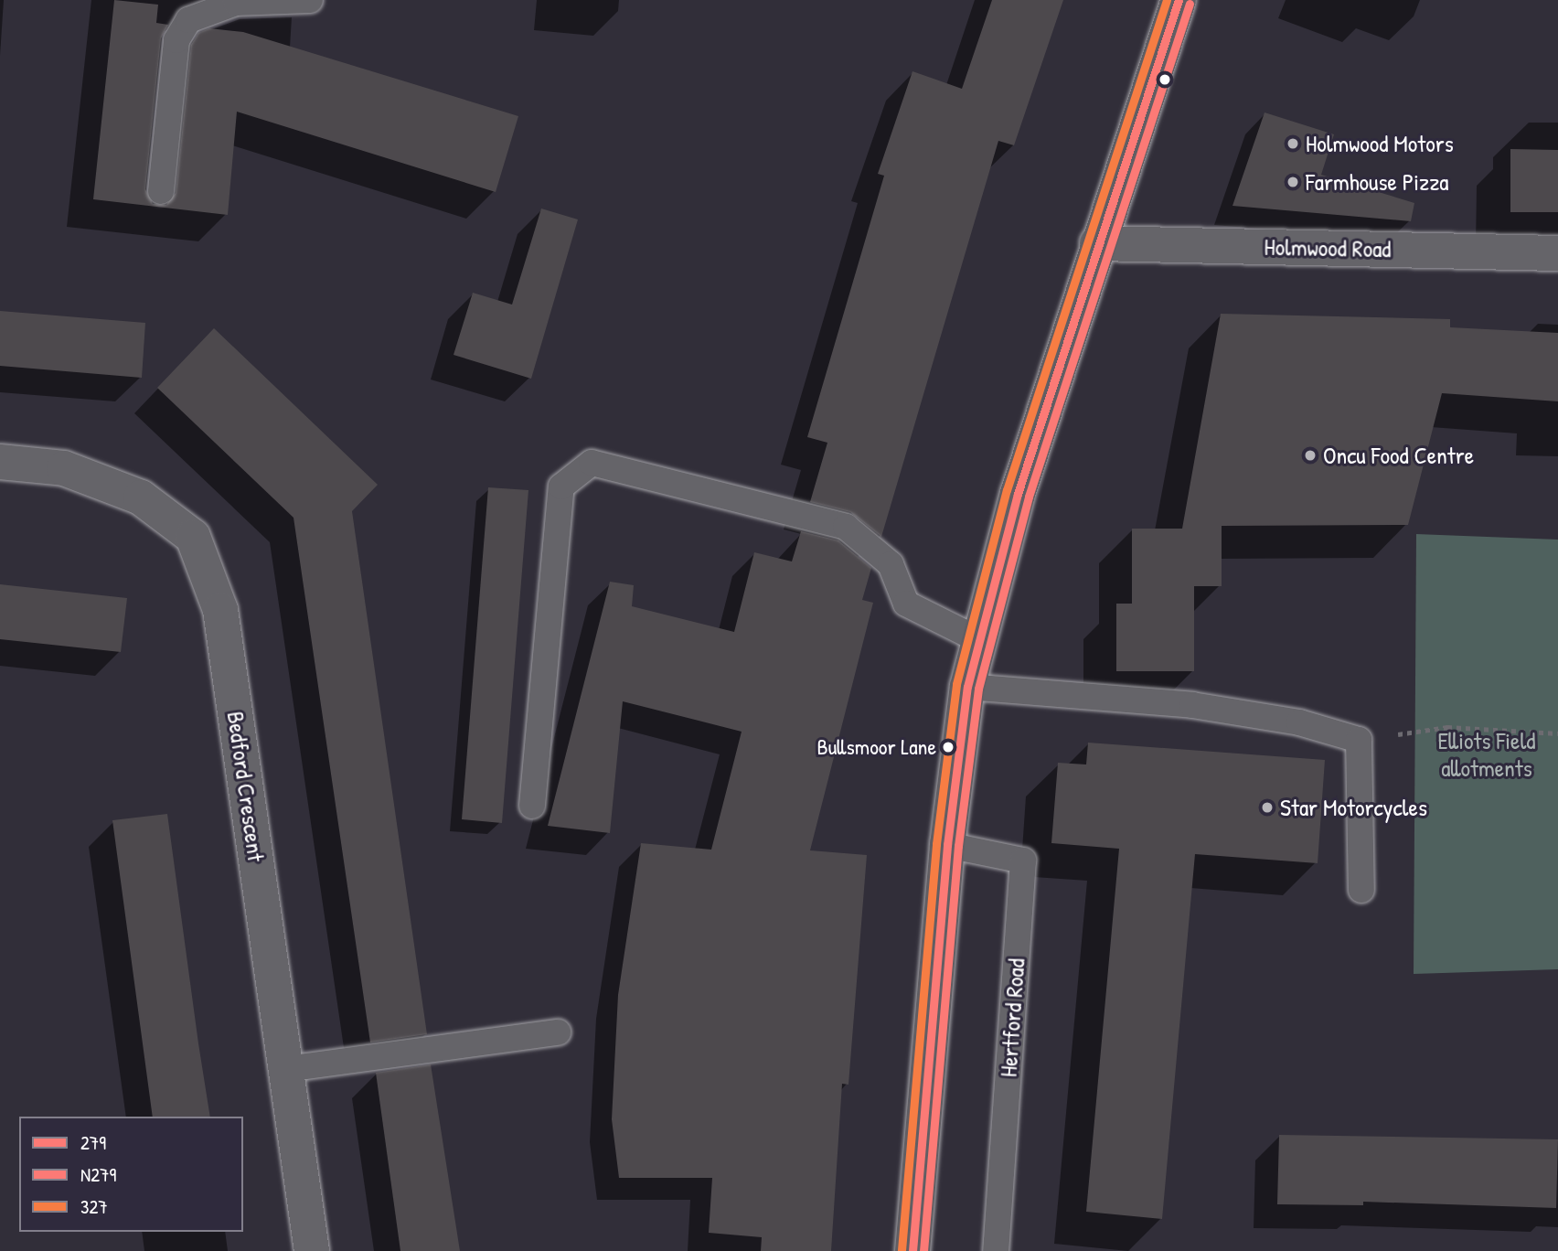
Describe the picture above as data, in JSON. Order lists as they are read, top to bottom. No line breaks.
{"streets":{"street":["Holmwood Road","Bedford Crescent"],"lane":["Hertford Road"]},"parks":["Elliots Field allotments"],"places":["Holmwood Motors","Farmhouse Pizza","Oncu Food Centre","Bullsmoor Lane","Star Motorcycles"],"lines":["transit line 279","transit line 327","transit line N279"],"legend":["279","N279","327"]}
